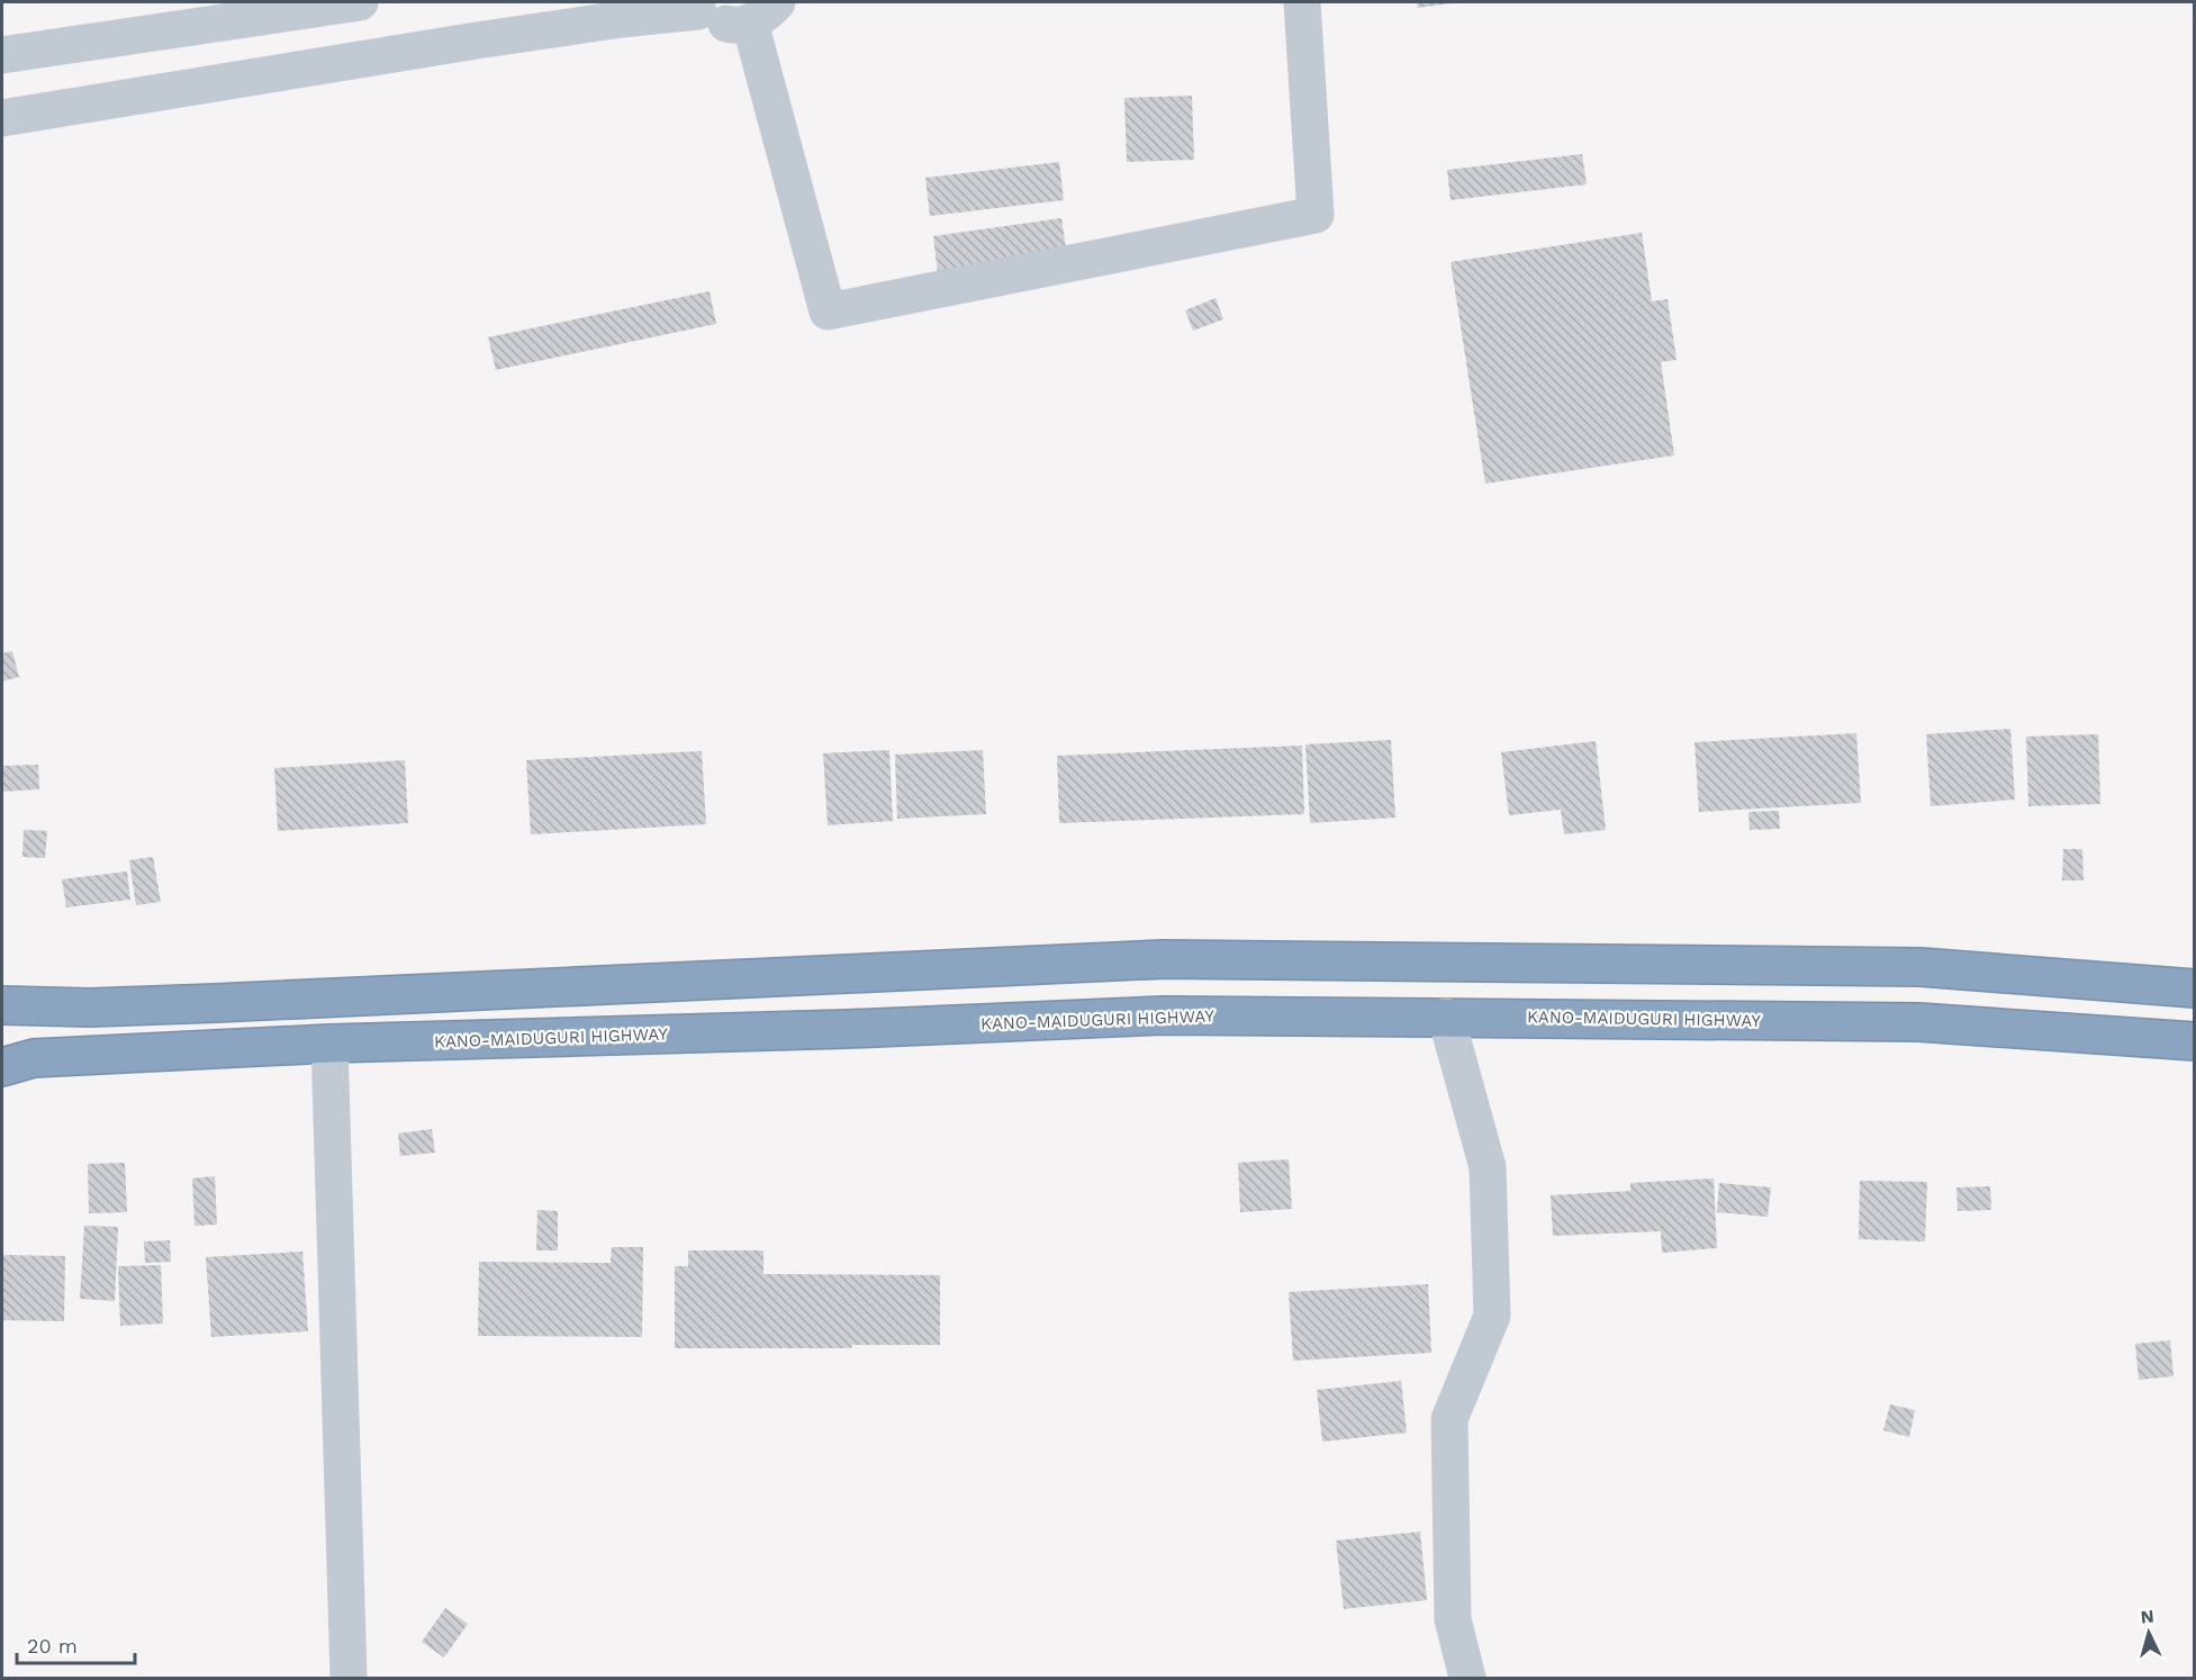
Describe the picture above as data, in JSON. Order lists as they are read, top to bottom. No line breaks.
{"streets":{"highway":["KANO-MAIDUGURI HIGHWAY"]},"scale_bar":"20 m","north":"top"}
